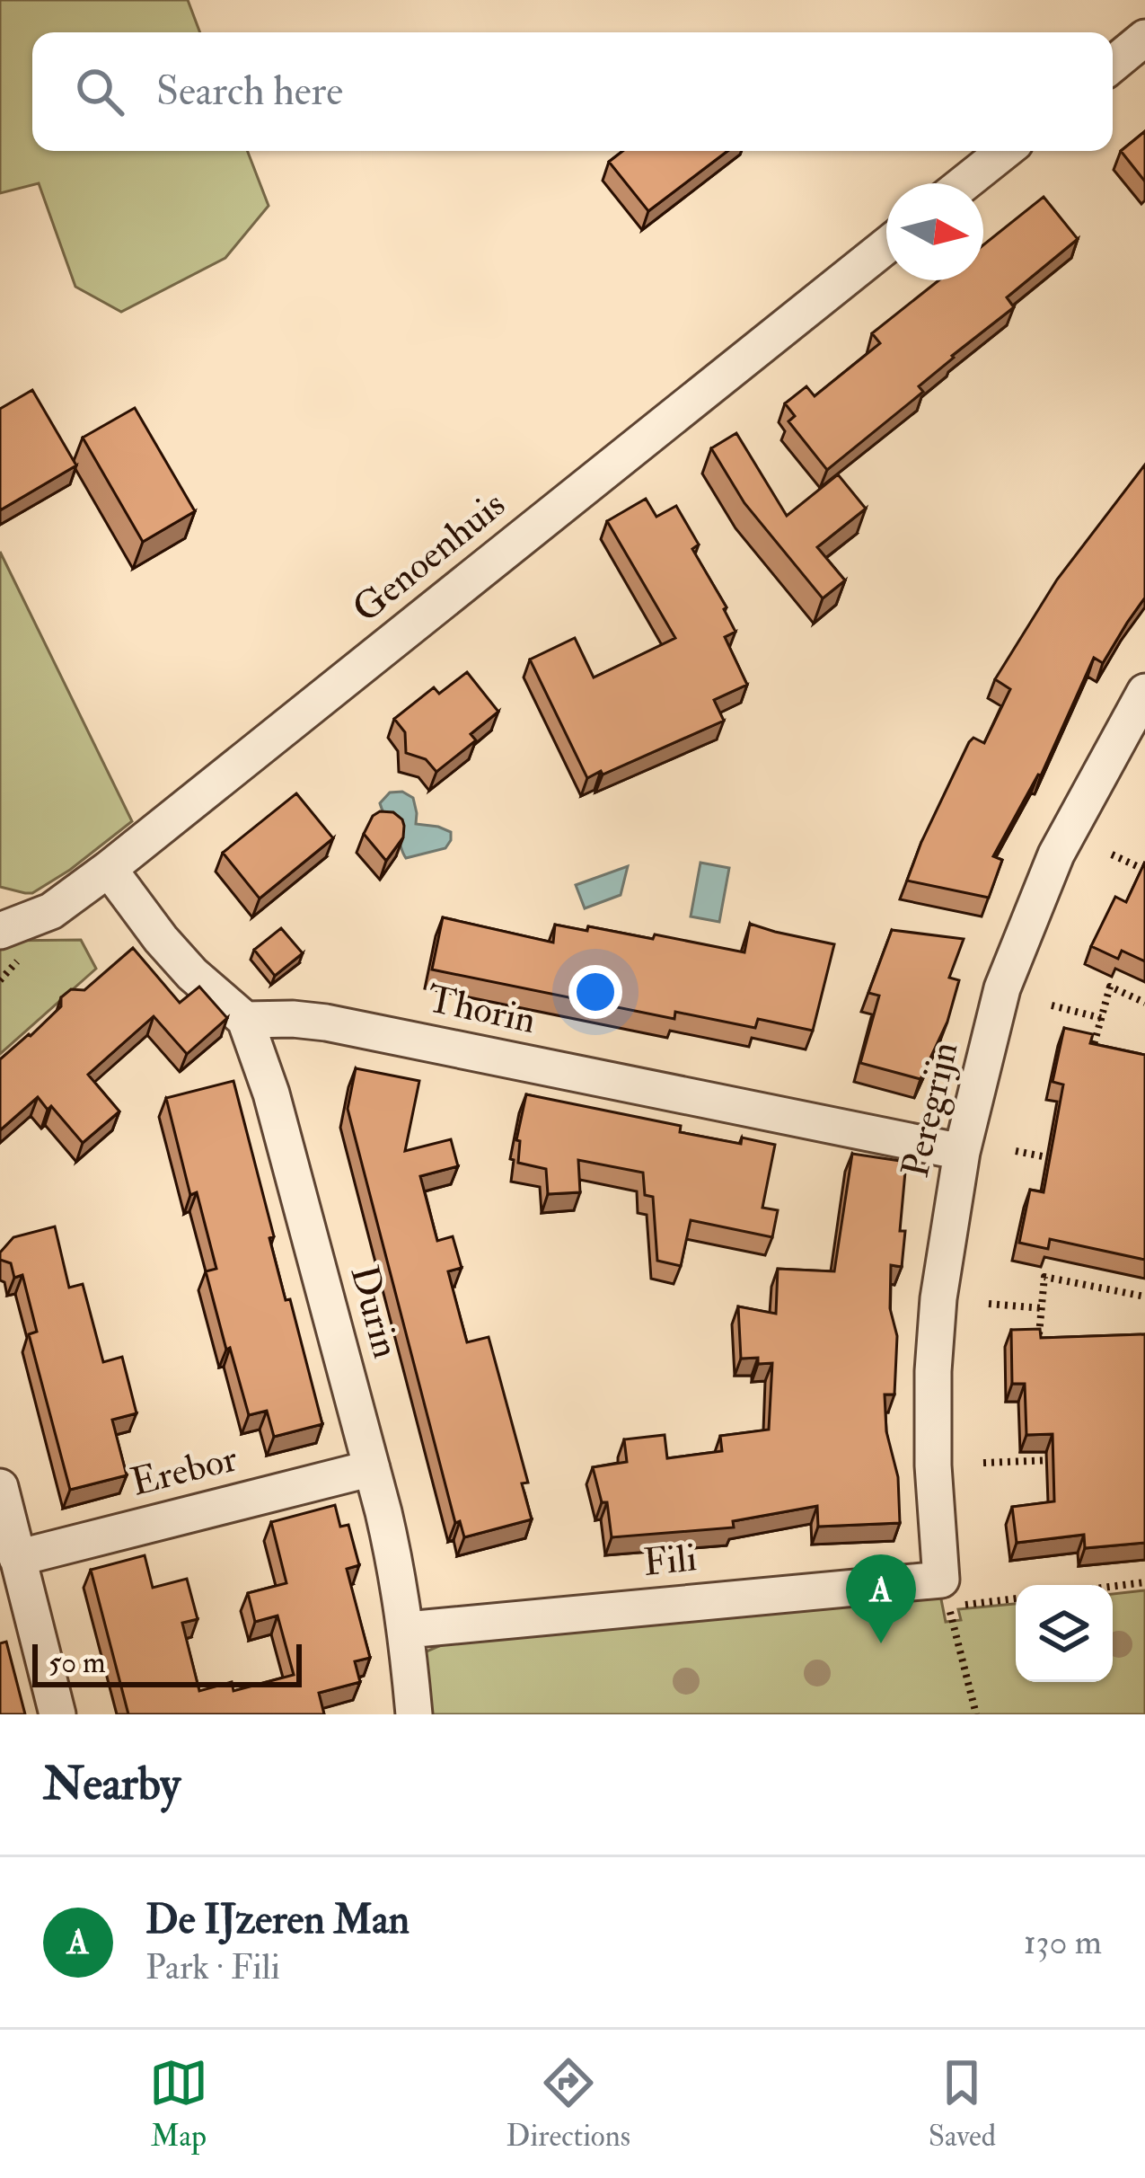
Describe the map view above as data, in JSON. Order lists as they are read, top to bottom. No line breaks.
{"streets":{"street":["Genoenhuis","Thorin","Peregrijn","Durin","Erebor","Fili"]},"crossings":[["Thorin","Peregrijn"],["Thorin","Durin"],["Peregrijn","Fili"],["Durin","Erebor"],["Durin","Fili"]],"scale_bar":"50 m","north":"right","page":{"search":"Search here","pins":"A","scale":"50 m","heading":"Nearby","list":[{"mark":"A","name":"De IJzeren Man","note":"Park · Fili","value":"130 m"}],"nav":["Map","Directions","Saved"]}}
